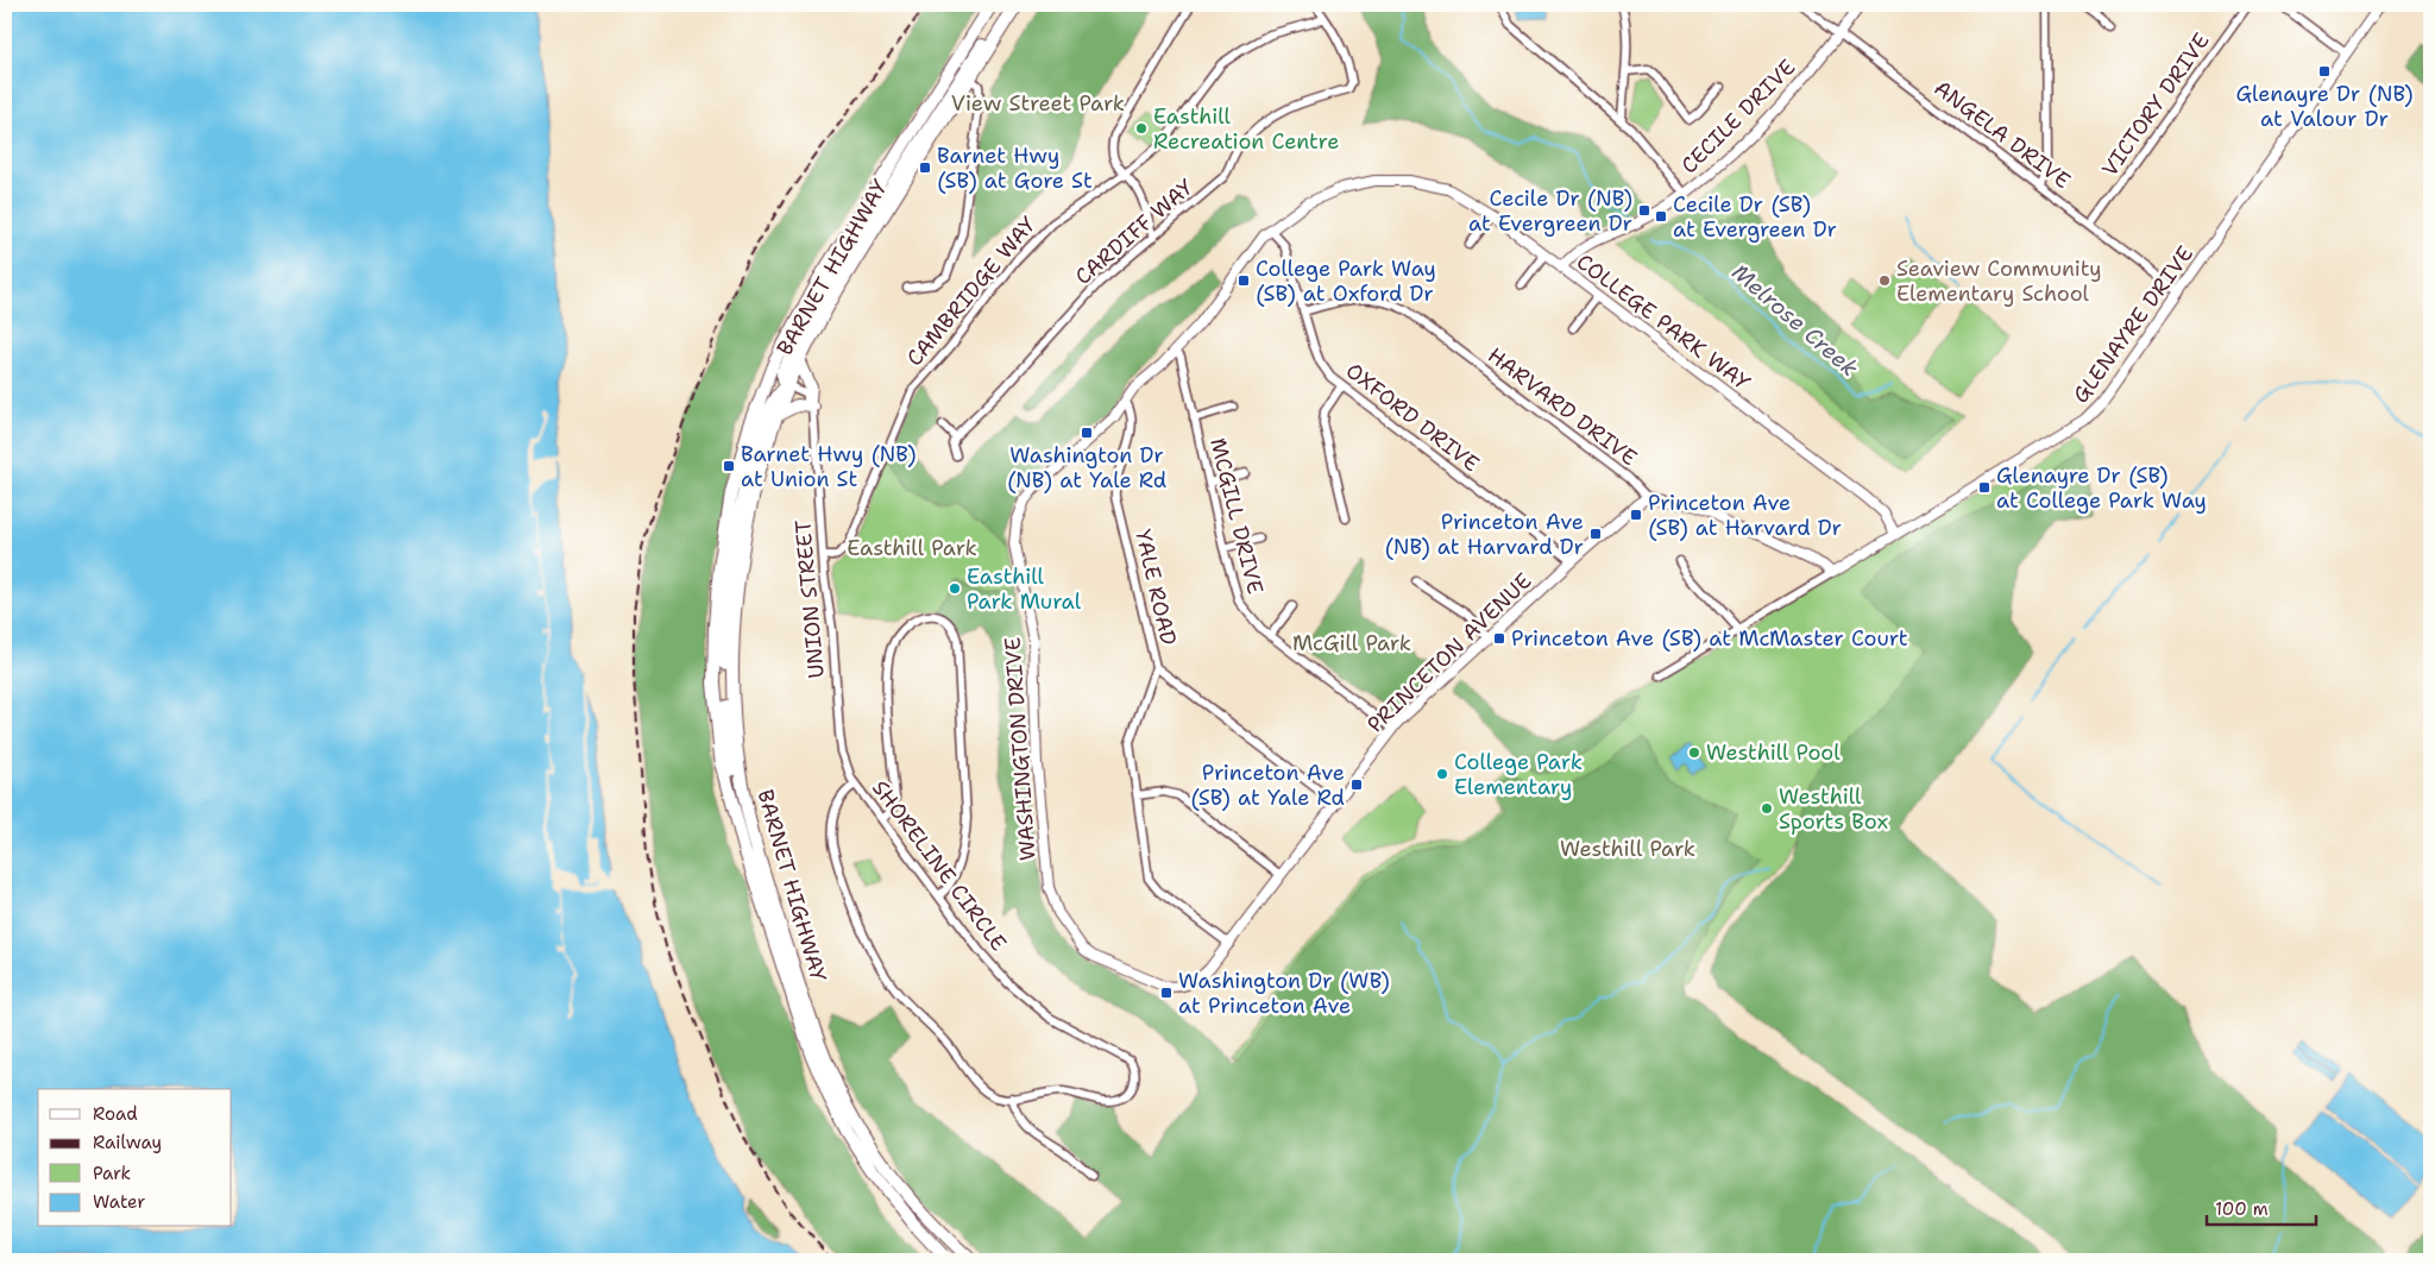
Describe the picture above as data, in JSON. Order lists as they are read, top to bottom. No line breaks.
{"streets":{"main road":["BARNET HIGHWAY"],"street":["VICTORY DRIVE","CECILE DRIVE","ANGELA DRIVE","CARDIFF WAY","CAMBRIDGE WAY","COLLEGE PARK WAY","GLENAYRE DRIVE","HARVARD DRIVE","OXFORD DRIVE","MCGILL DRIVE","YALE ROAD","UNION STREET","PRINCETON AVENUE","WASHINGTON DRIVE","SHORELINE CIRCLE"]},"crossings":[["VICTORY DRIVE","ANGELA DRIVE"],["CECILE DRIVE","ANGELA DRIVE"],["CECILE DRIVE","COLLEGE PARK WAY"],["ANGELA DRIVE","GLENAYRE DRIVE"],["CARDIFF WAY","CAMBRIDGE WAY"],["CAMBRIDGE WAY","UNION STREET"],["COLLEGE PARK WAY","GLENAYRE DRIVE"],["COLLEGE PARK WAY","OXFORD DRIVE"],["COLLEGE PARK WAY","MCGILL DRIVE"],["COLLEGE PARK WAY","YALE ROAD"],["COLLEGE PARK WAY","WASHINGTON DRIVE"],["HARVARD DRIVE","OXFORD DRIVE"],["HARVARD DRIVE","PRINCETON AVENUE"],["OXFORD DRIVE","PRINCETON AVENUE"],["MCGILL DRIVE","PRINCETON AVENUE"],["YALE ROAD","PRINCETON AVENUE"],["YALE ROAD","WASHINGTON DRIVE"],["UNION STREET","SHORELINE CIRCLE"],["PRINCETON AVENUE","WASHINGTON DRIVE"]],"water":["Melrose Creek"],"parks":["View Street Park","Easthill Park","McGill Park","Westhill Park"],"places":{"transit":["Glenayre Dr (NB) at Valour Dr","Barnet Hwy (SB) at Gore St","Cecile Dr (NB) at Evergreen Dr","Cecile Dr (SB) at Evergreen Dr","College Park Way (SB) at Oxford Dr","Washington Dr (NB) at Yale Rd","Barnet Hwy (NB) at Union St","Glenayre Dr (SB) at College Park Way","Princeton Ave (SB) at Harvard Dr","Princeton Ave (NB) at Harvard Dr","Princeton Ave (SB) at McMaster Court","Princeton Ave (SB) at Yale Rd","Washington Dr (WB) at Princeton Ave"],"other":["Easthill Recreation Centre","Seaview Community Elementary School","Easthill Park Mural","Westhill Pool","College Park Elementary","Westhill Sports Box"]},"legend":["Road","Railway","Park","Water"],"scale_bar":"100 m"}
